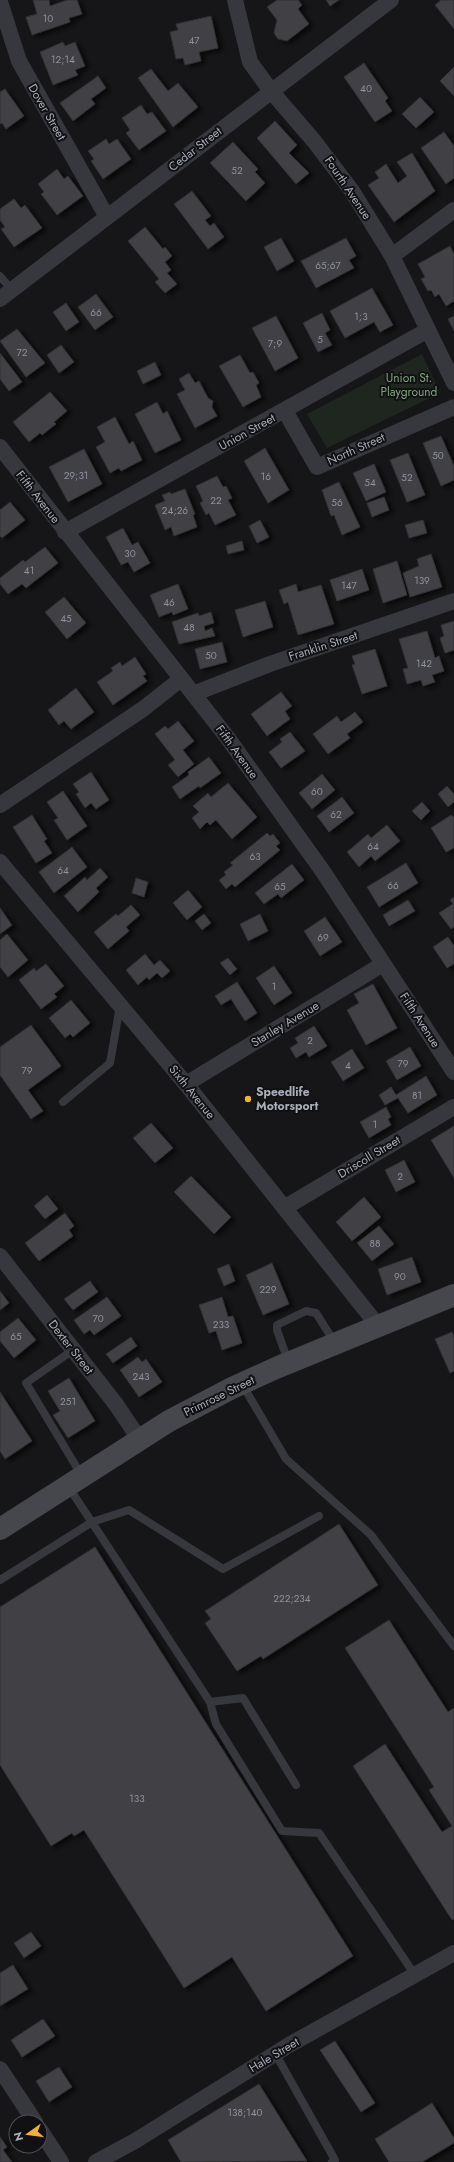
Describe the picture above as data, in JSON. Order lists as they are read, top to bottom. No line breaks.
{"streets":{"main road":["Primrose Street"],"street":["Dover Street","Cedar Street","Fourth Avenue","Union Street","North Street","Fifth Avenue","Franklin Street","Stanley Avenue","Sixth Avenue","Driscoll Street","Dexter Street","Hale Street"]},"crossings":[["Dover Street","Cedar Street"],["Cedar Street","Fourth Avenue"],["Fourth Avenue","Union Street"],["Union Street","North Street"],["Union Street","Fifth Avenue"],["Fifth Avenue","Franklin Street"],["Fifth Avenue","Stanley Avenue"],["Stanley Avenue","Sixth Avenue"],["Sixth Avenue","Driscoll Street"],["Sixth Avenue","Primrose Street"],["Dexter Street","Primrose Street"]],"parks":["Union St. Playground"],"places":["Speedlife Motorsport"],"house_numbers":["10","47","12;14","40","52","65;67","66","1;3","5","7;9","72","50","29;31","16","52","54","22","56","24;26","30","41","139","147","46","45","48","50","142","60","62","64","63","64","66","65","69","1","2","79","4","79","81","1","2","88","90","229","70","233","65","243","251","222;234","133","138;140"],"north":"left"}
